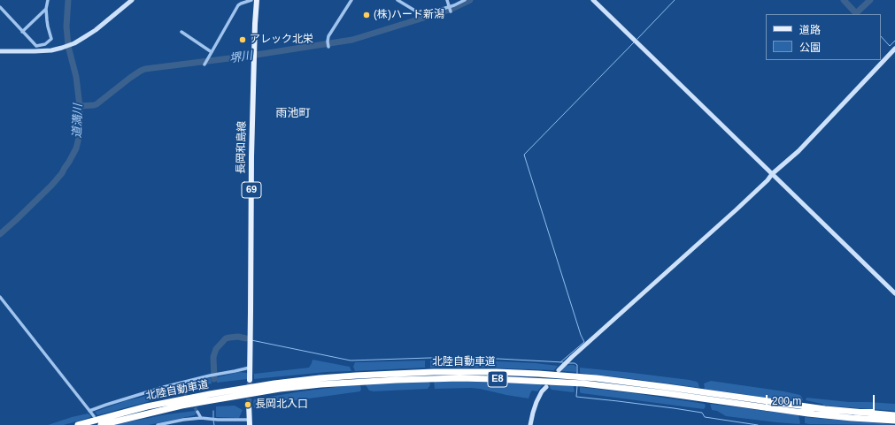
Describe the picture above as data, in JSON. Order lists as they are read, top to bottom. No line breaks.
{"streets":{"highway":["北陸自動車道","E8"],"main road":["長岡和島線","69"]},"districts":["雨池町"],"water":["堺川","道満川"],"places":["(株)ハード新潟","アレック北栄","長岡北入口"],"legend":["道路","公園"],"scale_bar":"200 m"}
